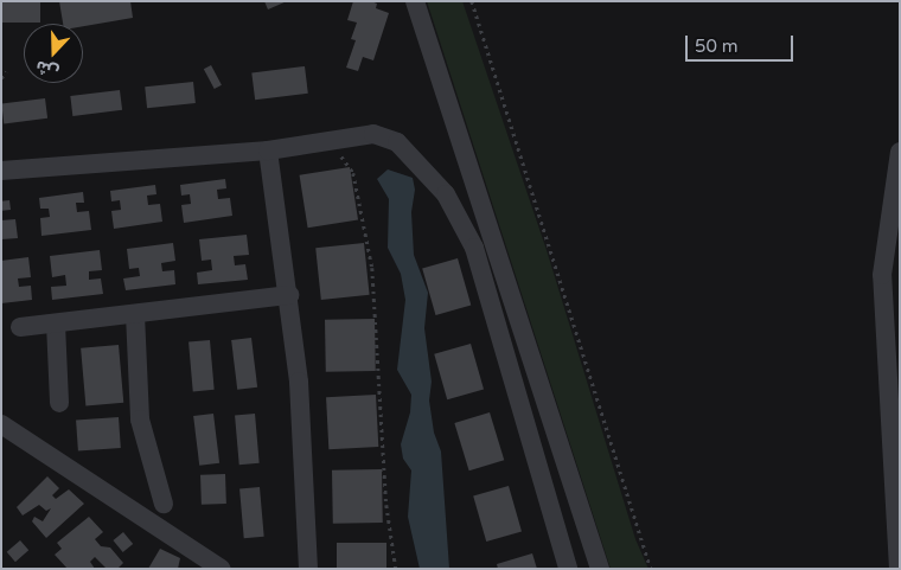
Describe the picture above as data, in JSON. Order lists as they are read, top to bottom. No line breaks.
{"scale_bar":"50 m","north":"bottom"}
